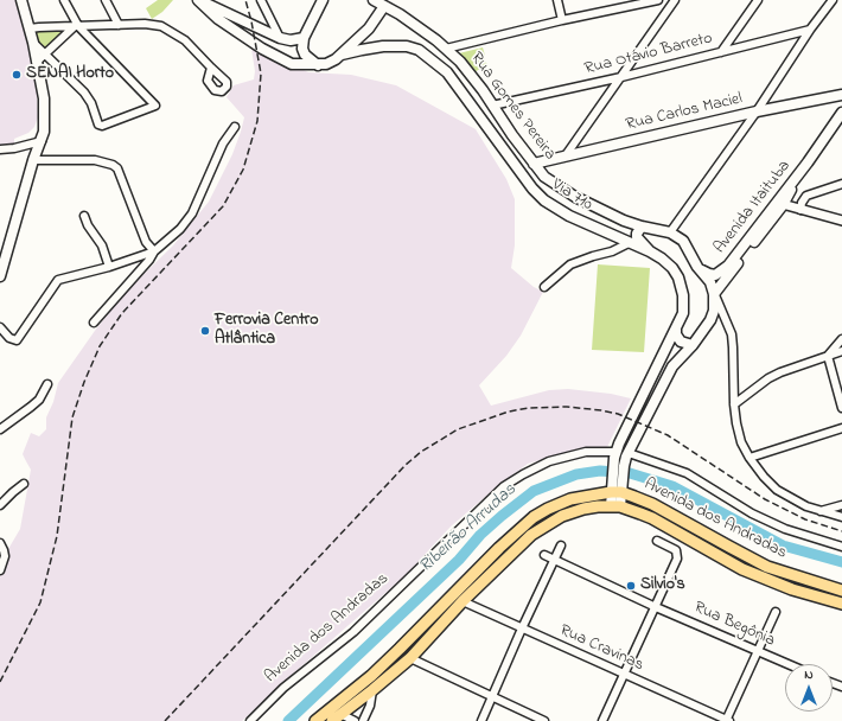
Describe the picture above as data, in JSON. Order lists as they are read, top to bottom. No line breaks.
{"streets":{"main road":["Rua Gomes Pereira","Rua Carlos Maciel","Via 710","Avenida Itaituba","Avenida dos Andradas"],"street":["Rua Otávio Barreto","Rua Begônia","Rua Cravinas"]},"crossings":[["Rua Otávio Barreto","Rua Gomes Pereira"],["Rua Gomes Pereira","Rua Carlos Maciel"],["Rua Gomes Pereira","Avenida Itaituba"],["Avenida dos Andradas","Rua Cravinas"]],"water":["Ribeirão Arrudas"],"places":["SENAI Horto","Ferrovia Centro Atlântica","Silvio's"],"north":"top"}
